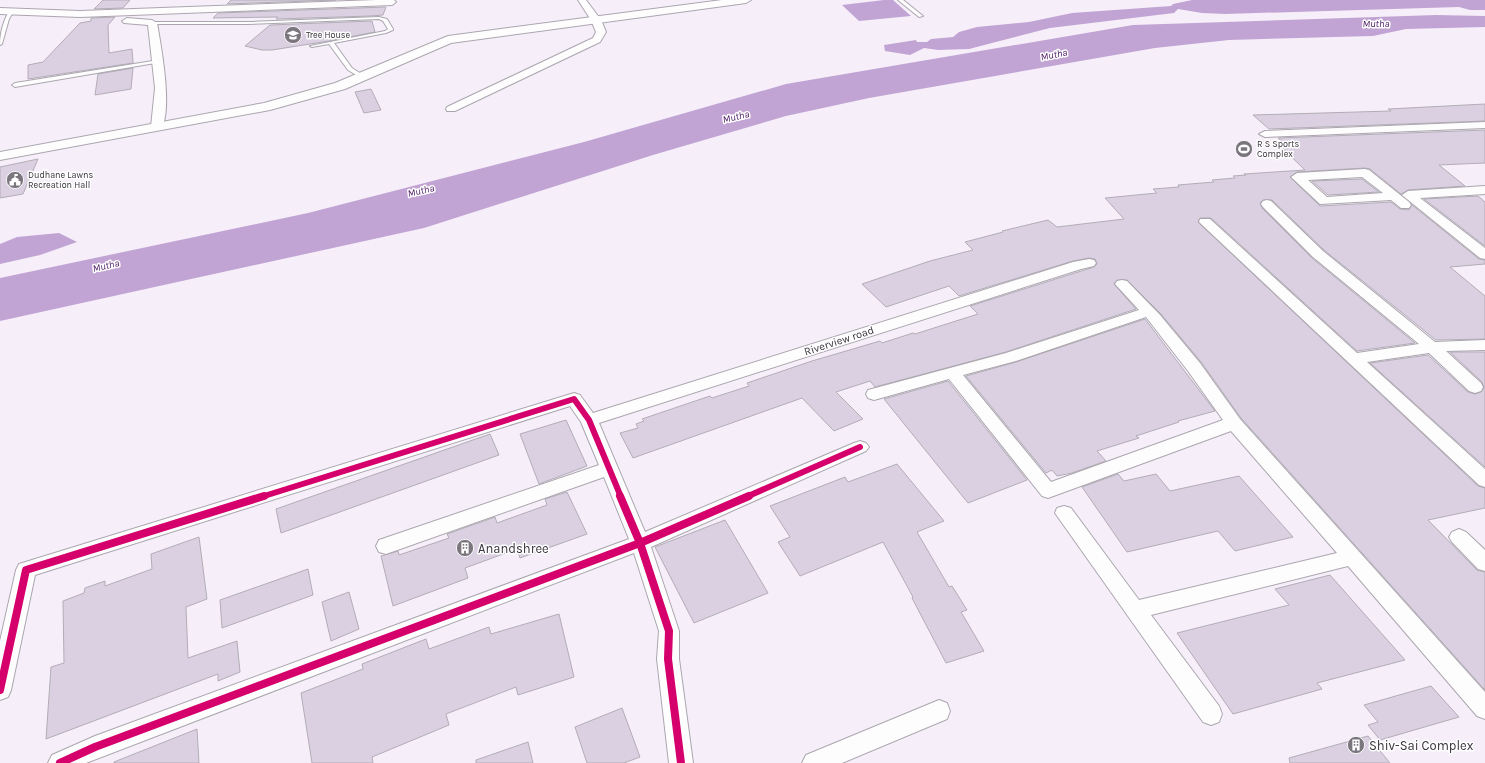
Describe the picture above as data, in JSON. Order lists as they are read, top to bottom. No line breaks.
{"streets":{"street":["Riverview road"]},"water":["Mutha"],"places":{"school or university":["Tree House"],"sports":["R S Sports Complex"],"public building":["Dudhane Lawns Recreation Hall"],"building":["Anandshree","Shiv-Sai Complex"]}}
